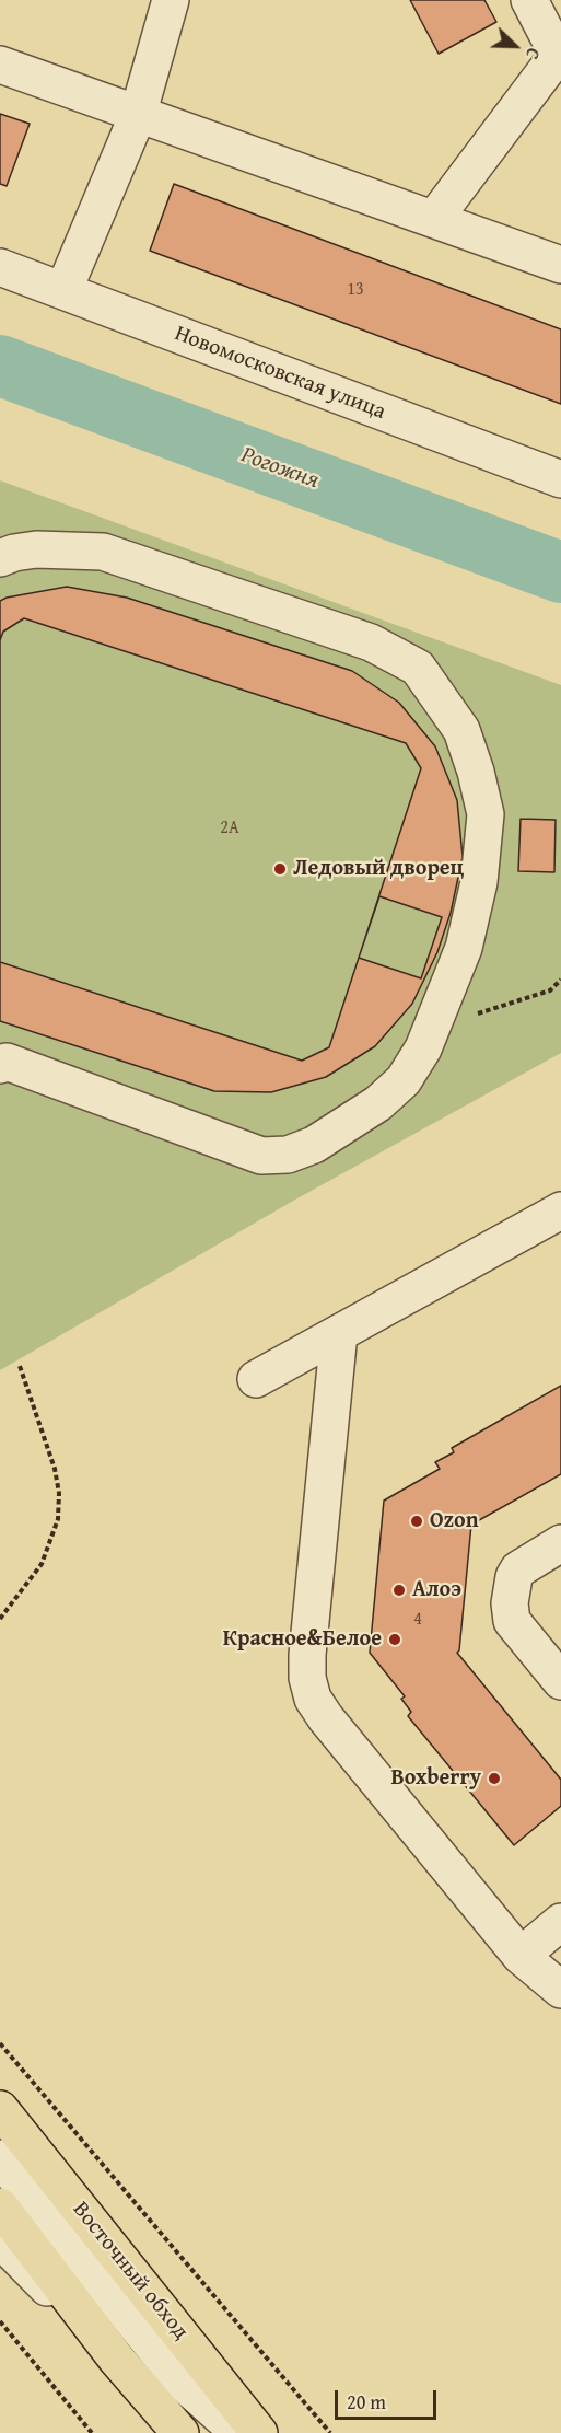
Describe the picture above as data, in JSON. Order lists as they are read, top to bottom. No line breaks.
{"streets":{"main road":["Восточный обход"],"street":["Новомосковская улица"]},"water":["Рогожня"],"places":["Ледовый дворец","Ozon","Алоэ","Красное&Белое","Boxberry"],"house_numbers":["13","2А","4"],"scale_bar":"20 m","north":"bottom right"}
